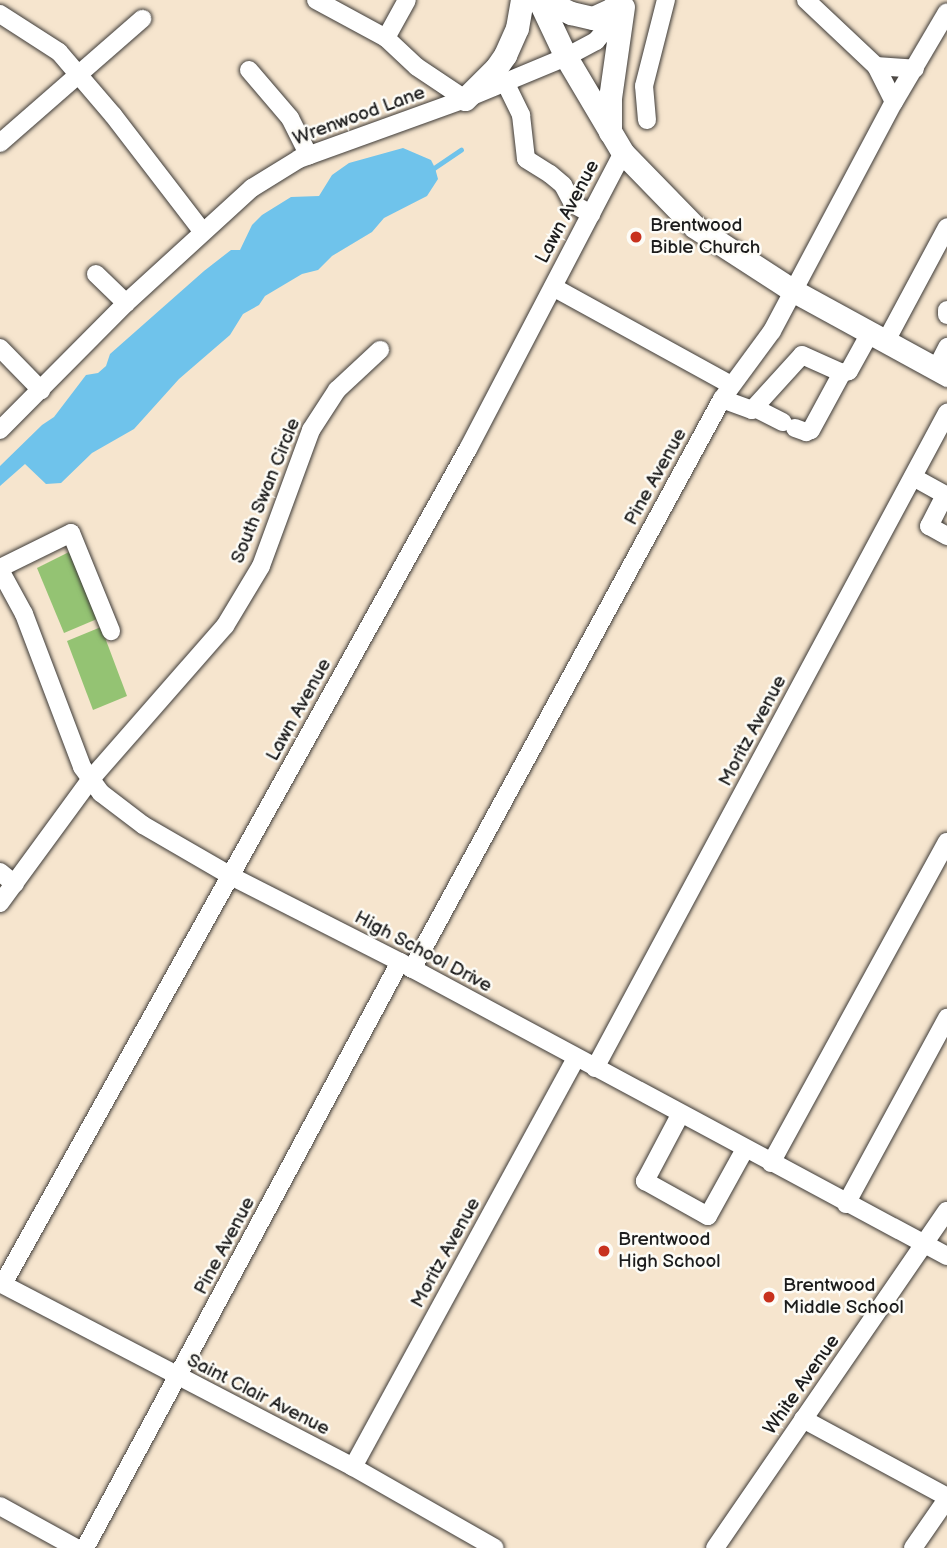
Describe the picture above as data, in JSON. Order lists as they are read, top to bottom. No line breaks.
{"streets":{"street":["Wrenwood Lane","Lawn Avenue","Pine Avenue","South Swan Circle","Moritz Avenue","High School Drive","White Avenue","Saint Clair Avenue"]},"crossings":[["Lawn Avenue","High School Drive"],["Lawn Avenue","Saint Clair Avenue"],["Pine Avenue","High School Drive"],["Pine Avenue","Saint Clair Avenue"],["South Swan Circle","High School Drive"],["Moritz Avenue","High School Drive"],["Moritz Avenue","Saint Clair Avenue"],["High School Drive","White Avenue"]],"places":["Brentwood Bible Church","Brentwood High School","Brentwood Middle School"]}
